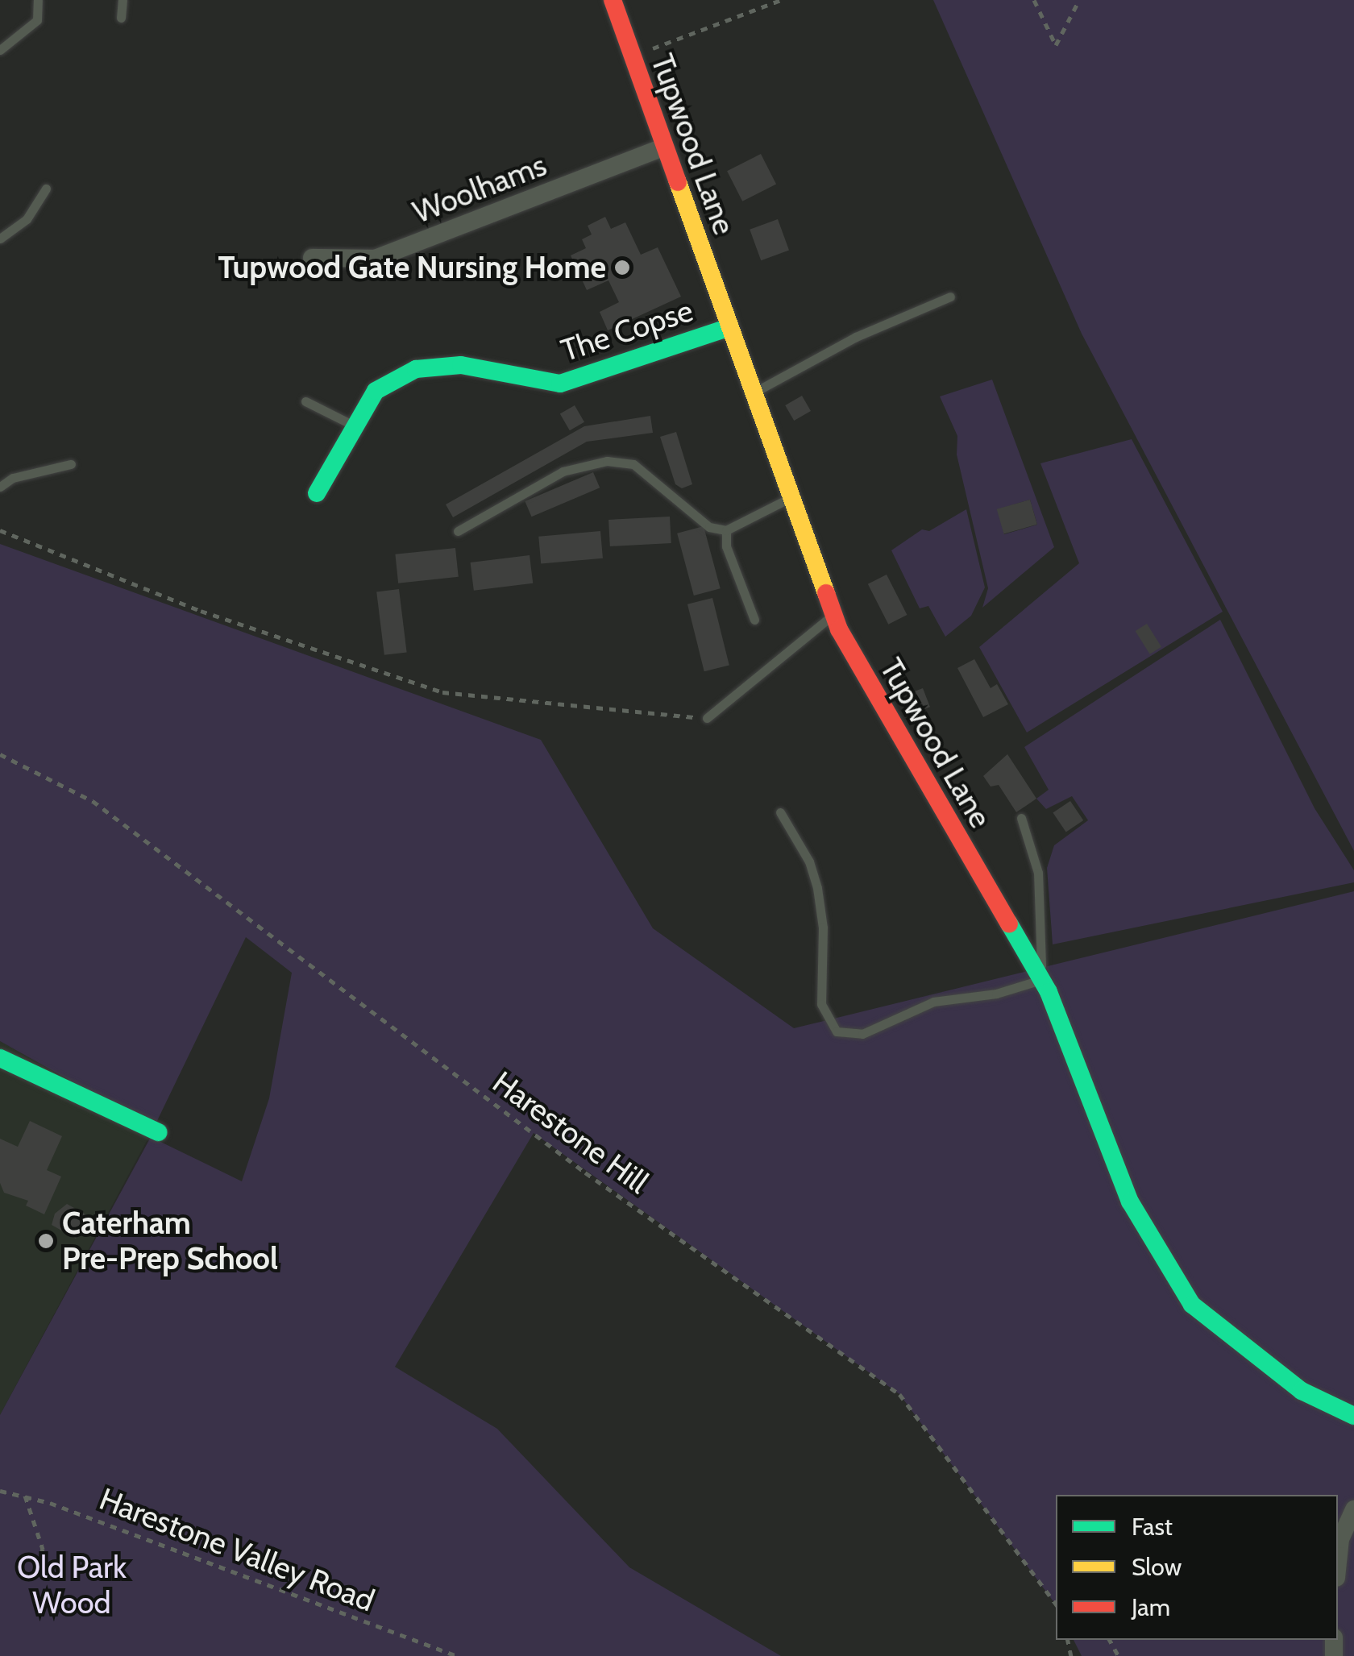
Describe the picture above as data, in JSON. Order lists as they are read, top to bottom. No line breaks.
{"streets":{"street":["Tupwood Lane","Woolhams","The Copse"],"path":["Harestone Hill","Harestone Valley Road"]},"crossings":[["Tupwood Lane","Woolhams"],["Tupwood Lane","The Copse"]],"parks":["Old Park Wood"],"places":["Tupwood Gate Nursing Home","Caterham Pre-Prep School"],"legend":["Fast","Slow","Jam"]}
